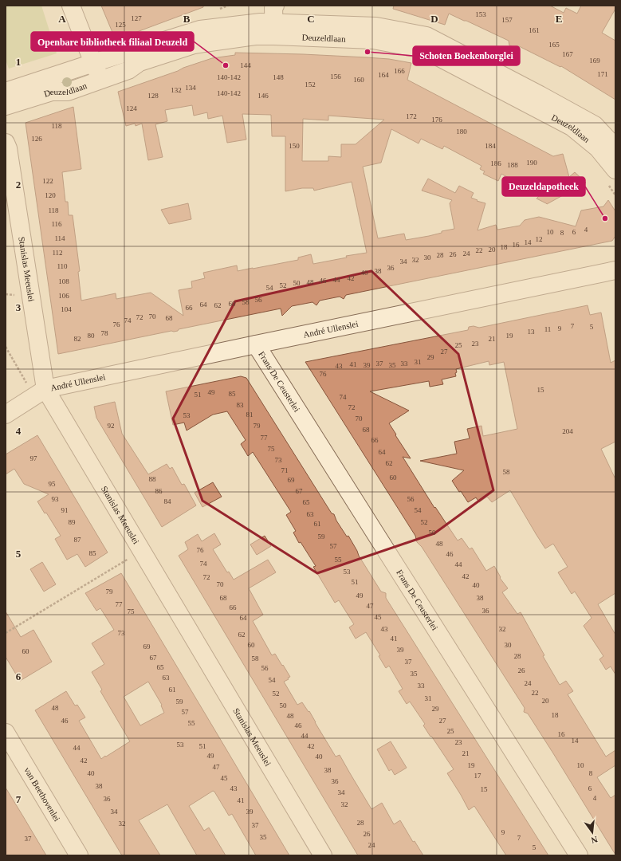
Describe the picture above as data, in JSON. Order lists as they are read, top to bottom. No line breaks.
{"streets":{"street":["Deuzeldlaan","Stanislas Meeuslei","André Ullenslei","Frans De Ceusterlei","van Beethovenlei"]},"crossings":[["Stanislas Meeuslei","André Ullenslei"],["André Ullenslei","Frans De Ceusterlei"]],"places":["Schoten Boekenborglei","Openbare bibliotheek filiaal Deuzeld","Deuzeldapotheek"],"house_numbers":["153","127","157","125","161","165","167","169","144","166","171","164","156","140-142","148","160","152","134","132","140-142","128","146","124","172","176","118","180","126","150","184","190","186","188","122","120","118","116","4","10","6","8","114","12","14","16","18","20","22","112","24","26","28","30","32","34","110","36","38","40","42","44","46","108","48","50","52","54","106","56","58","60","64","62","66","104","70","72","68","74","76","7","5","9","11","13","78","80","19","82","21","23","25","27","29","31","37","33","41","39","35","43","76","15","49","85","51","74","83","72","81","53","70","92","79","68","204","77","66","75","64","97","73","62","71","58","60","88","69","95","86","67","93","56","84","65","91","54","63","89","52","61","50","59","87","48","57","76","85","46","55","74","44","53","42","72","51","70","40","79","49","68","38","77","47","66","36","75","45","64","43","32","73","62","41","60","30","69","39","60","28","67","58","37","65","56","26","35","63","54","24","33","61","22","52","31","20","59","50","48","29","57","18","48","46","27","55","46","25","16","44","14","23","53","51","42","44","21","49","40","42","19","10","47","38","40","8","17","45","36","38","43","6","15","34","4","36","41","32","34","39","28","32","37","9","26","35","7","37","24","5"],"north":"bottom","grid":{"columns":["A","B","C","D","E"],"rows":["1","2","3","4","5","6","7"]}}
